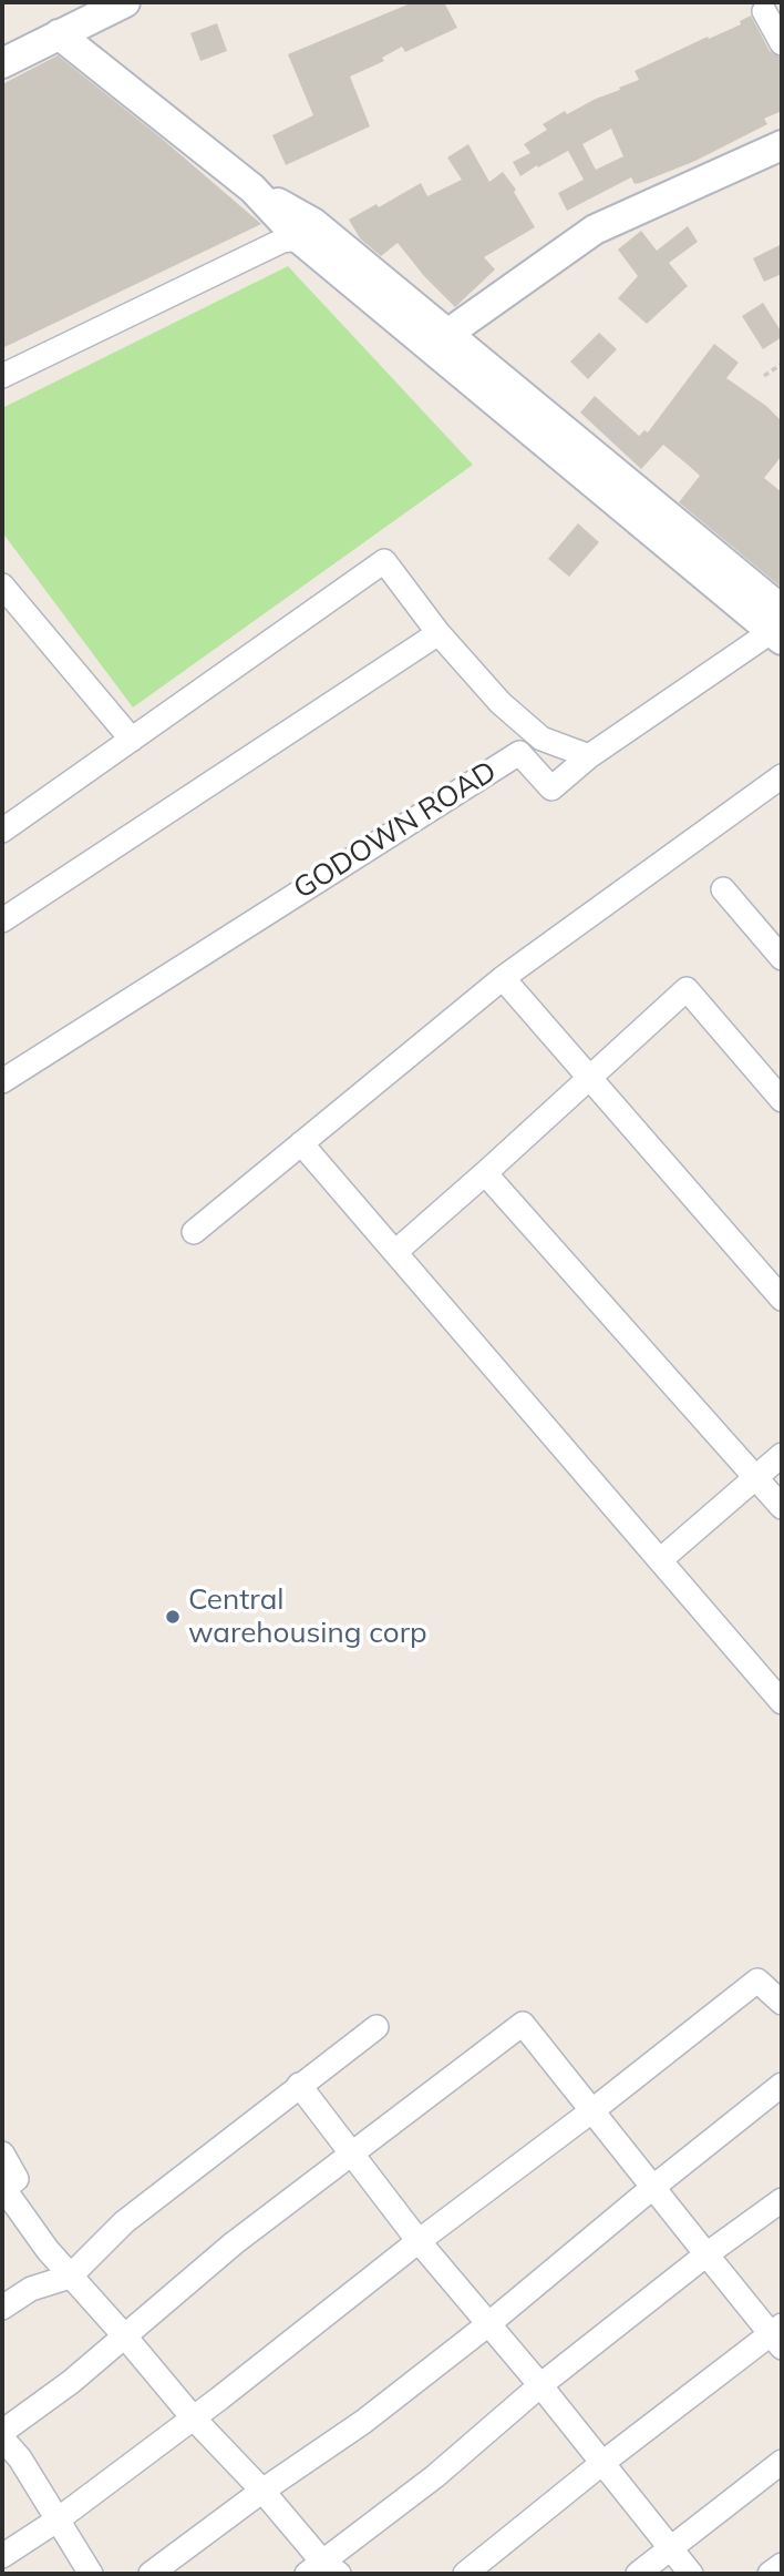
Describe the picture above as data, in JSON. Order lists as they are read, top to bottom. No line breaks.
{"streets":{"street":["GODOWN ROAD"]},"places":["Central warehousing corp"]}
